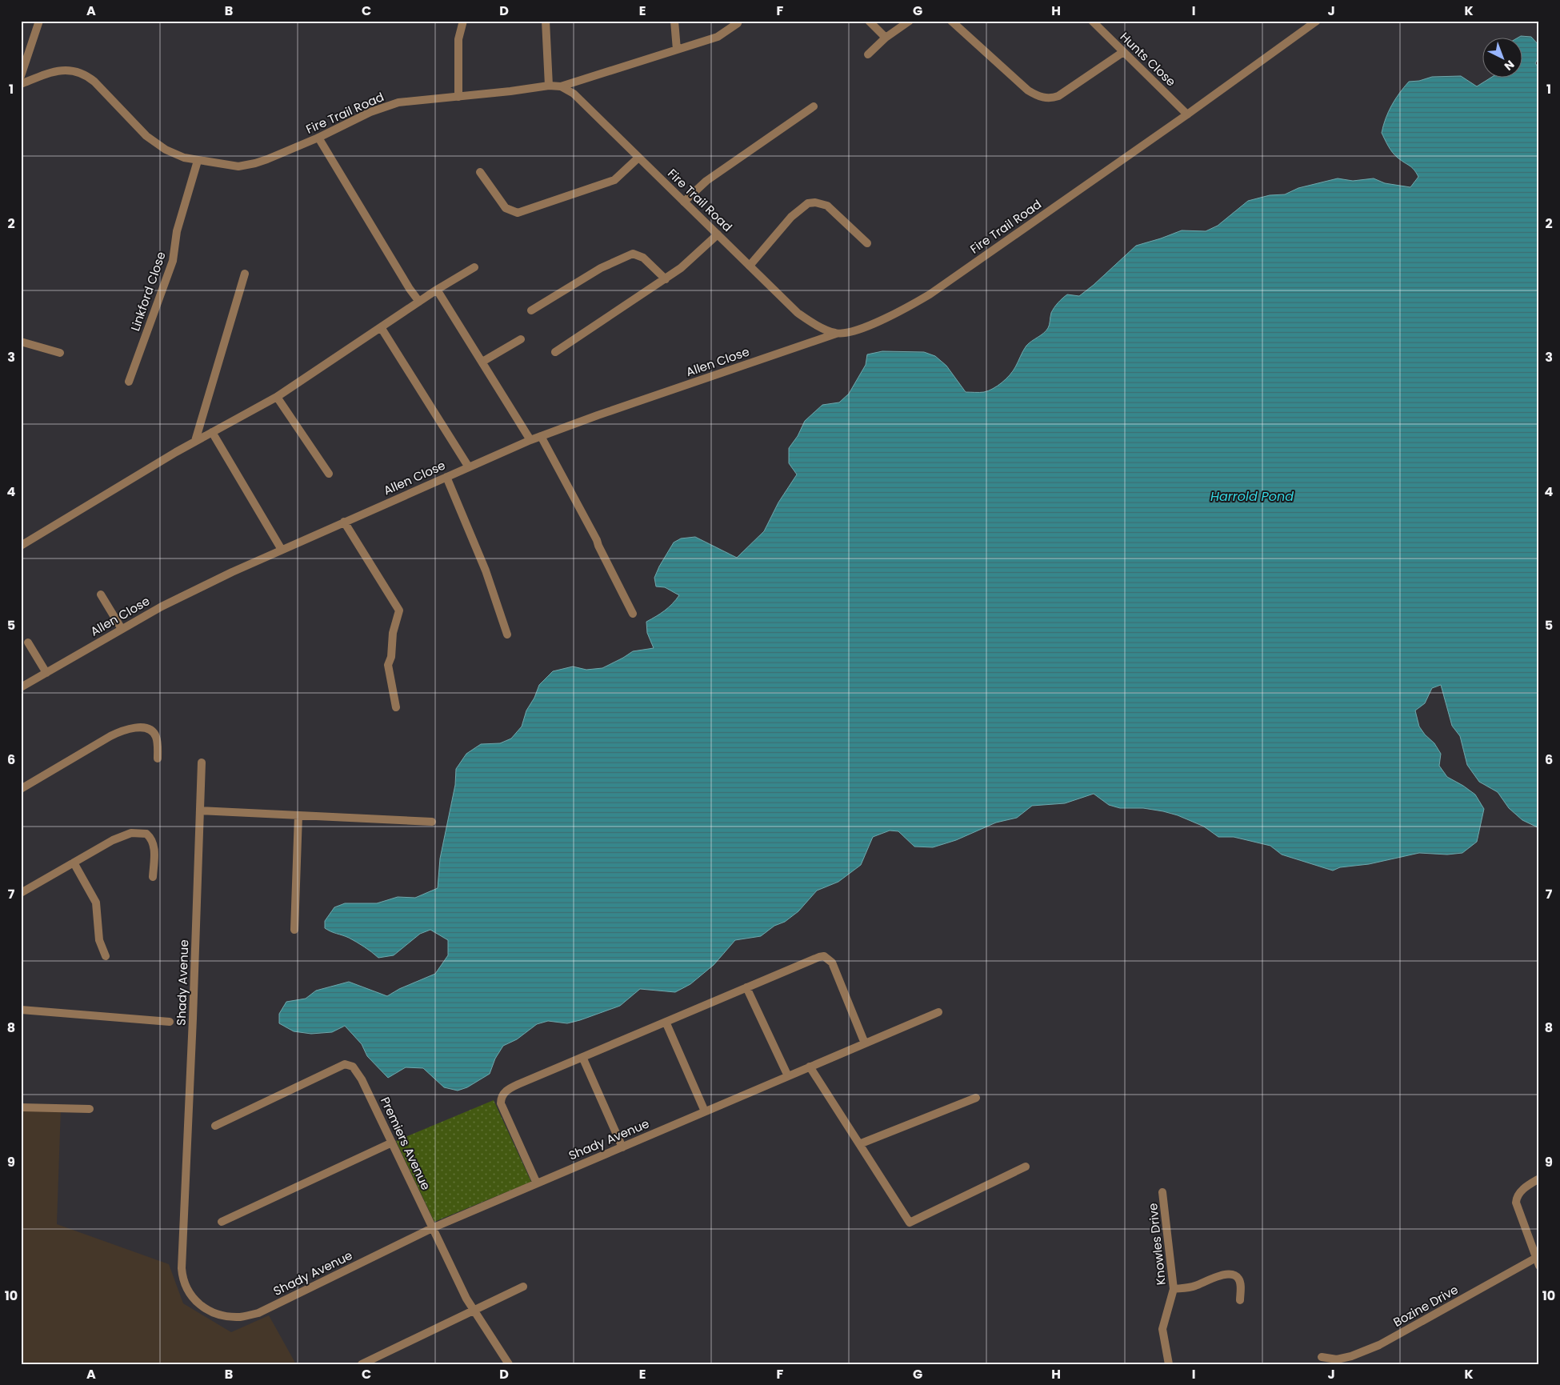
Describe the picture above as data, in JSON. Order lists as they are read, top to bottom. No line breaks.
{"streets":{"street":["Hunts Close","Fire Trail Road","Linkford Close","Allen Close","Shady Avenue","Premiers Avenue","Knowles Drive","Bozine Drive"]},"crossings":[["Hunts Close","Fire Trail Road"],["Fire Trail Road","Linkford Close"],["Fire Trail Road","Allen Close"],["Shady Avenue","Premiers Avenue"]],"water":["Harrold Pond"],"north":"bottom right","grid":{"columns":["A","B","C","D","E","F","G","H","I","J","K"],"rows":["1","2","3","4","5","6","7","8","9","10"]}}
